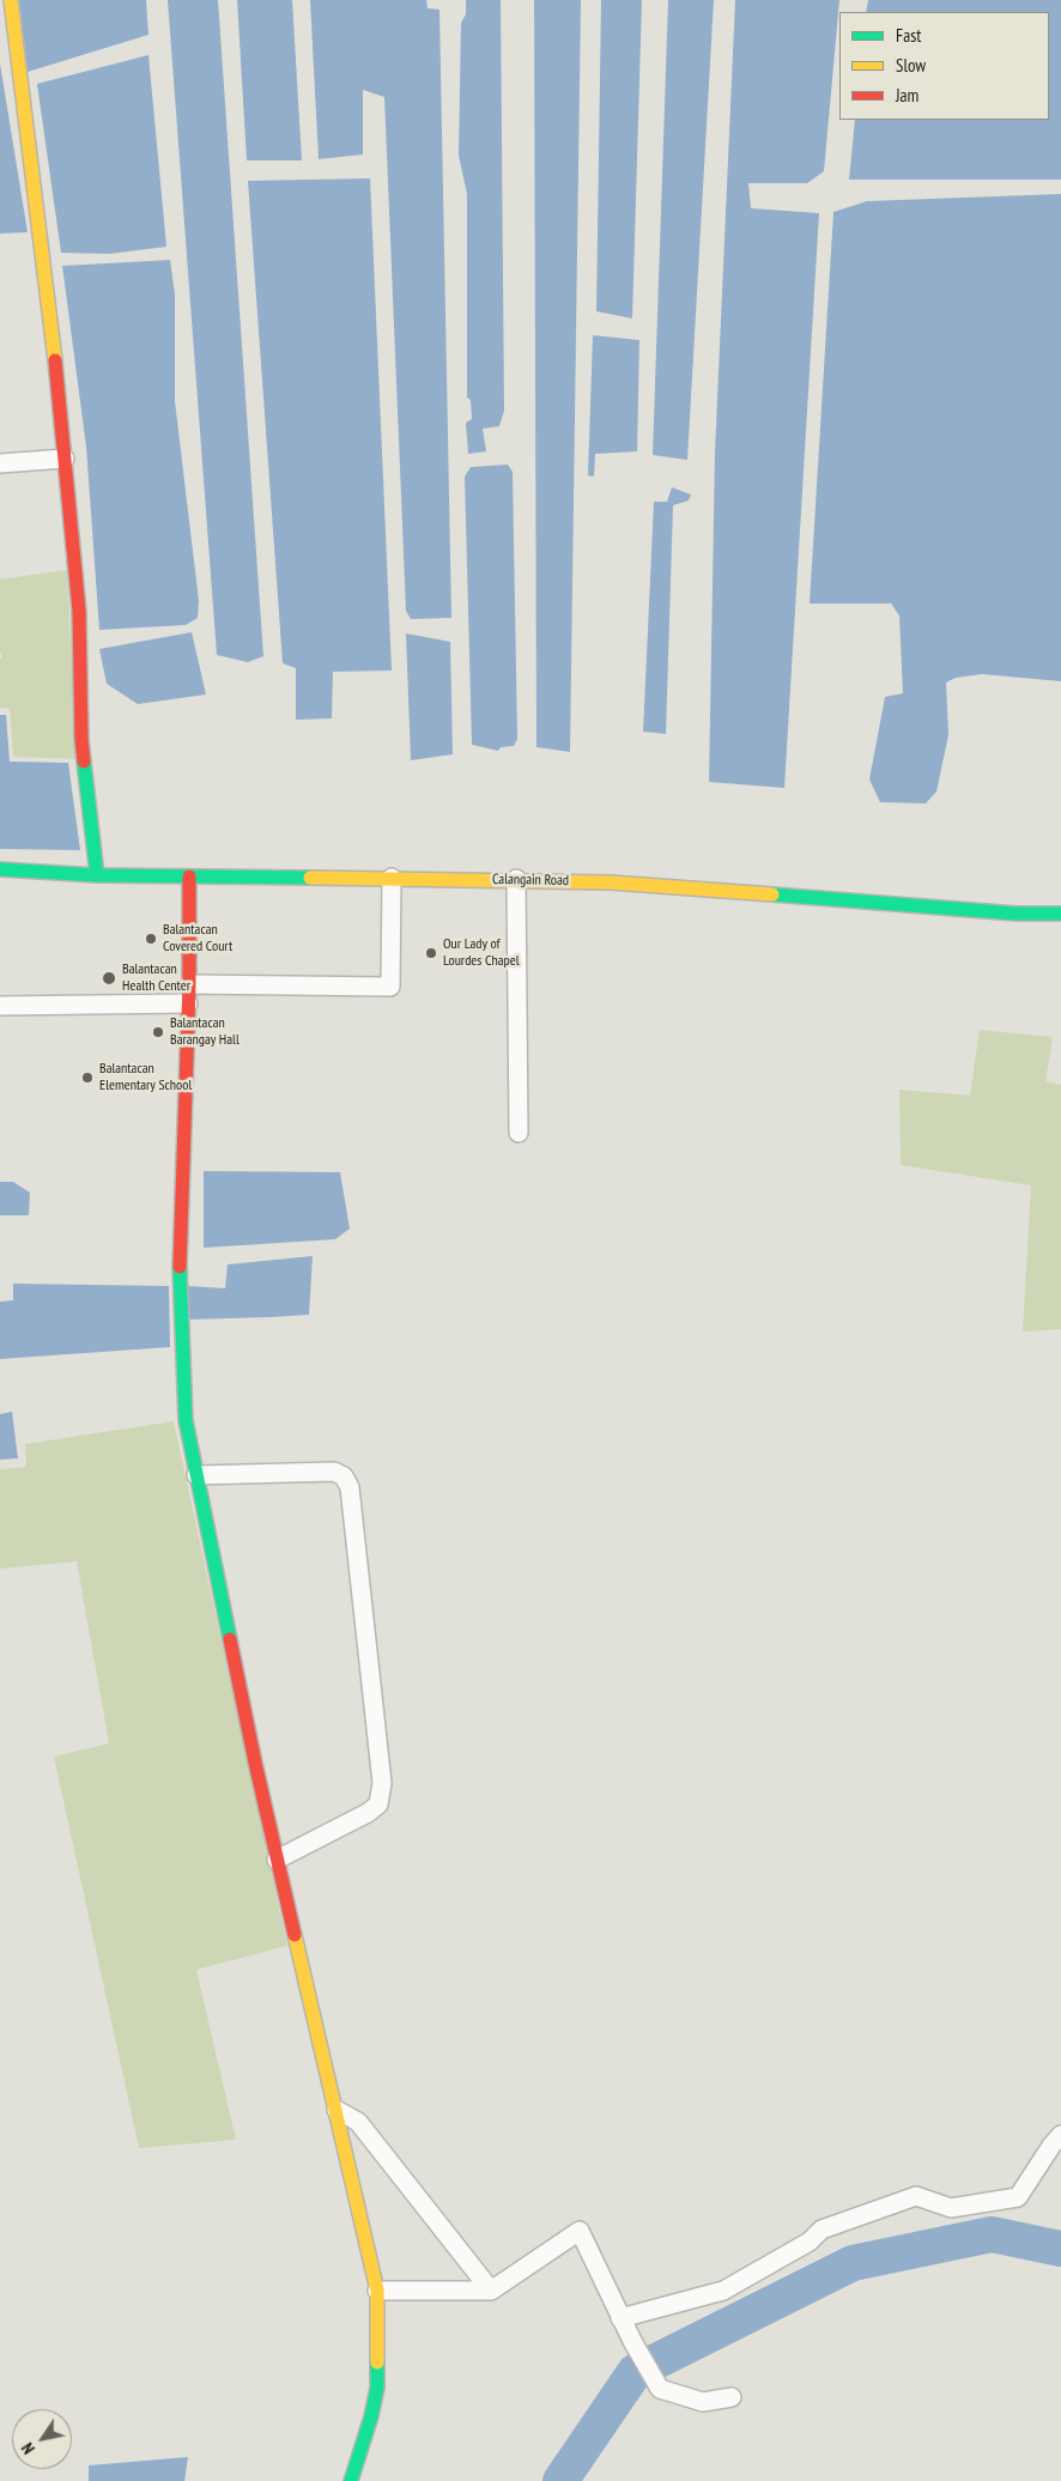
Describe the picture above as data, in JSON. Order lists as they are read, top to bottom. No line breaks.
{"streets":{"street":["Calangain Road"]},"places":["Balantacan Covered Court","Our Lady of Lourdes Chapel","Balantacan Health Center","Balantacan Barangay Hall","Balantacan Elementary School"],"legend":["Fast","Slow","Jam"],"north":"bottom left"}
